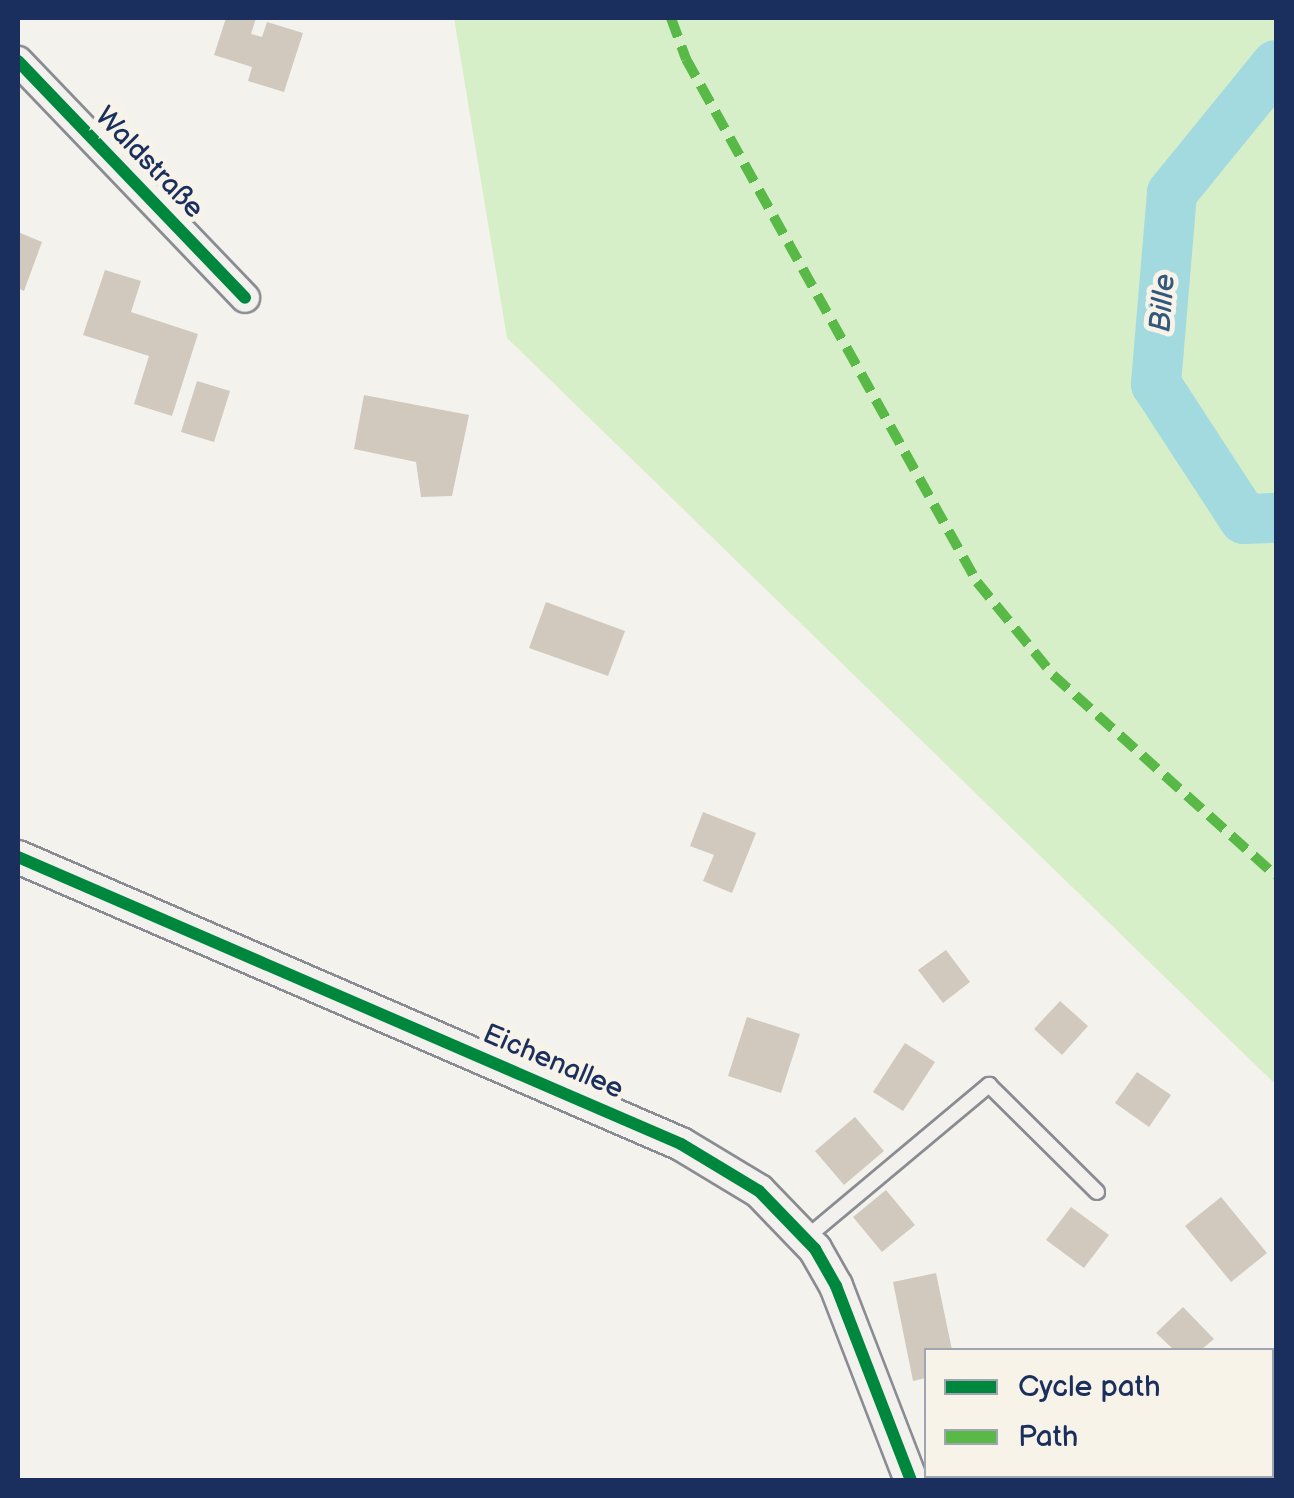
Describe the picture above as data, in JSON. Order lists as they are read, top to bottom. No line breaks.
{"streets":{"street":["Waldstraße","Eichenallee"]},"water":["Bille"],"legend":["Cycle path","Path"]}
